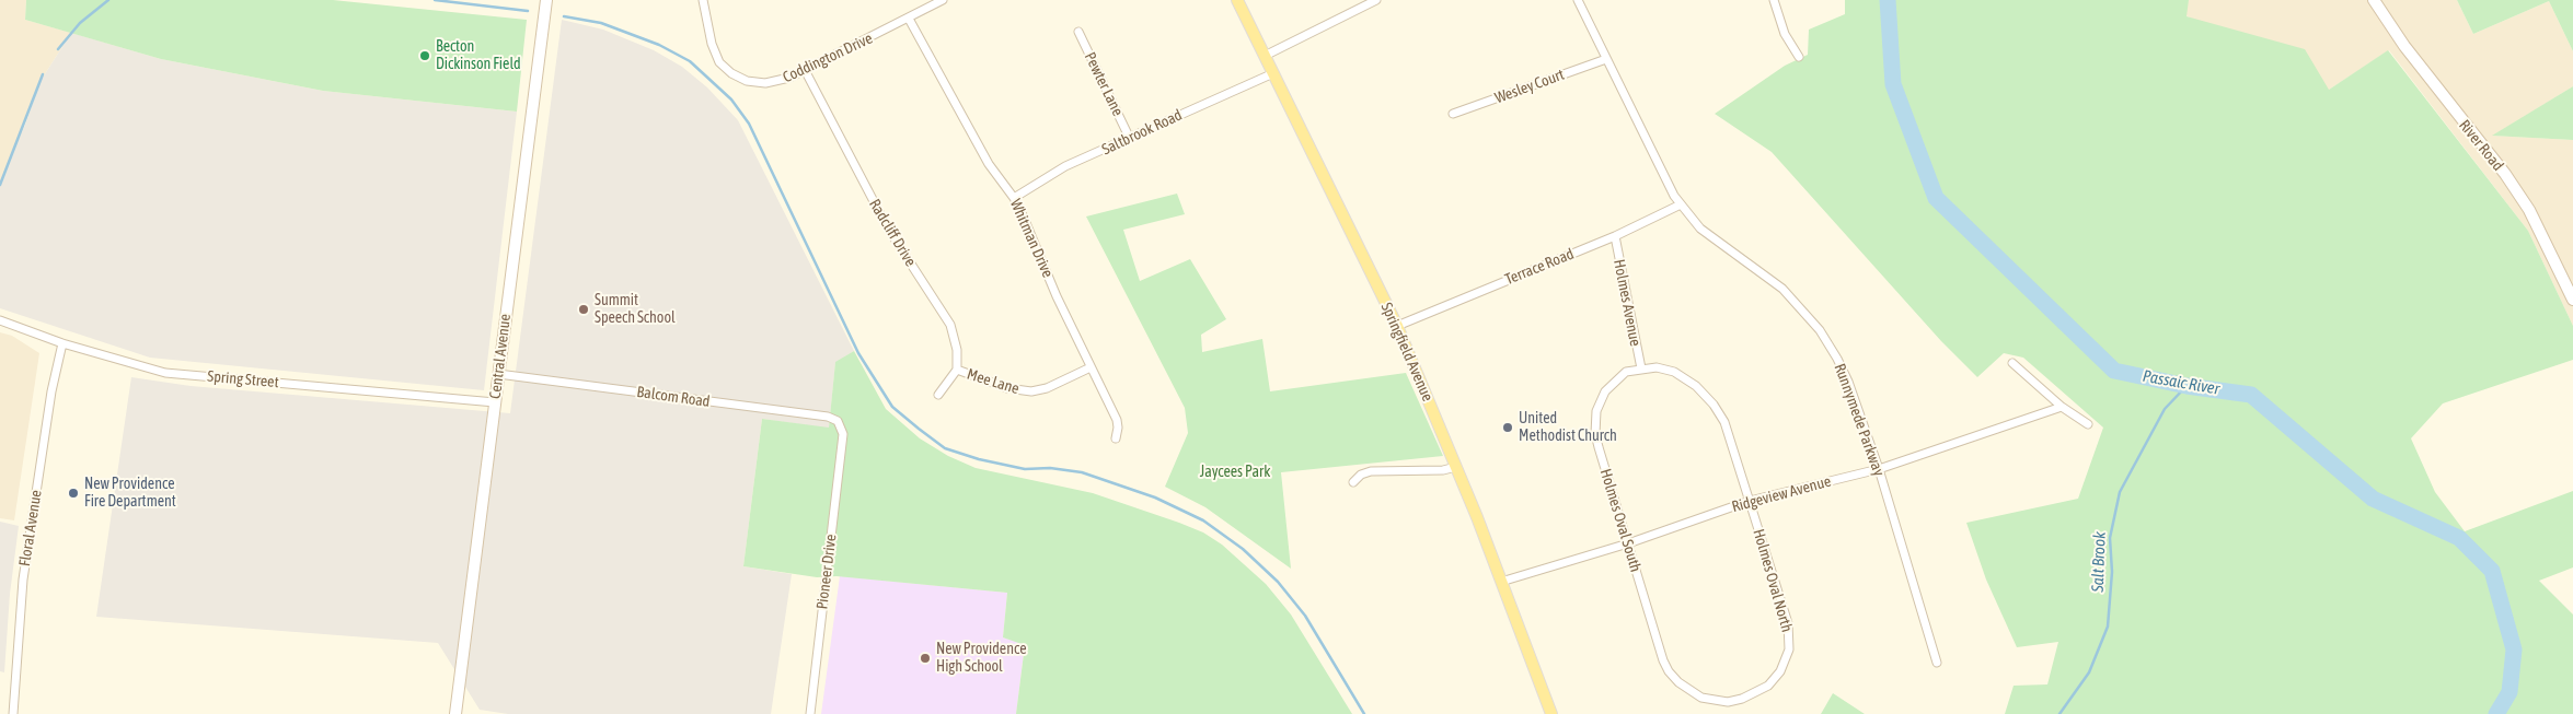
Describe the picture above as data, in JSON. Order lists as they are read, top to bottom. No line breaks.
{"streets":{"main road":["Springfield Avenue"],"street":["Coddington Drive","Pewter Lane","Wesley Court","Saltbrook Road","River Road","Radcliff Drive","Whitman Drive","Terrace Road","Holmes Avenue","Central Avenue","Spring Street","Mee Lane","Balcom Road","Runnymede Parkway","Ridgeview Avenue","Holmes Oval South","Floral Avenue","Pioneer Drive","Holmes Oval North"]},"crossings":[["Coddington Drive","Radcliff Drive"],["Coddington Drive","Whitman Drive"],["Pewter Lane","Saltbrook Road"],["Wesley Court","Runnymede Parkway"],["Saltbrook Road","Whitman Drive"],["Saltbrook Road","Springfield Avenue"],["Radcliff Drive","Mee Lane"],["Whitman Drive","Mee Lane"],["Terrace Road","Holmes Avenue"],["Terrace Road","Springfield Avenue"],["Terrace Road","Runnymede Parkway"],["Holmes Avenue","Holmes Oval South"],["Holmes Avenue","Holmes Oval North"],["Springfield Avenue","Ridgeview Avenue"],["Central Avenue","Spring Street"],["Central Avenue","Balcom Road"],["Spring Street","Floral Avenue"],["Balcom Road","Pioneer Drive"],["Runnymede Parkway","Ridgeview Avenue"],["Ridgeview Avenue","Holmes Oval South"],["Ridgeview Avenue","Holmes Oval North"],["Holmes Oval South","Holmes Oval North"]],"water":["Passaic River","Salt Brook"],"parks":["Jaycees Park"],"places":["Becton Dickinson Field","Summit Speech School","United Methodist Church","New Providence Fire Department","New Providence High School"]}
